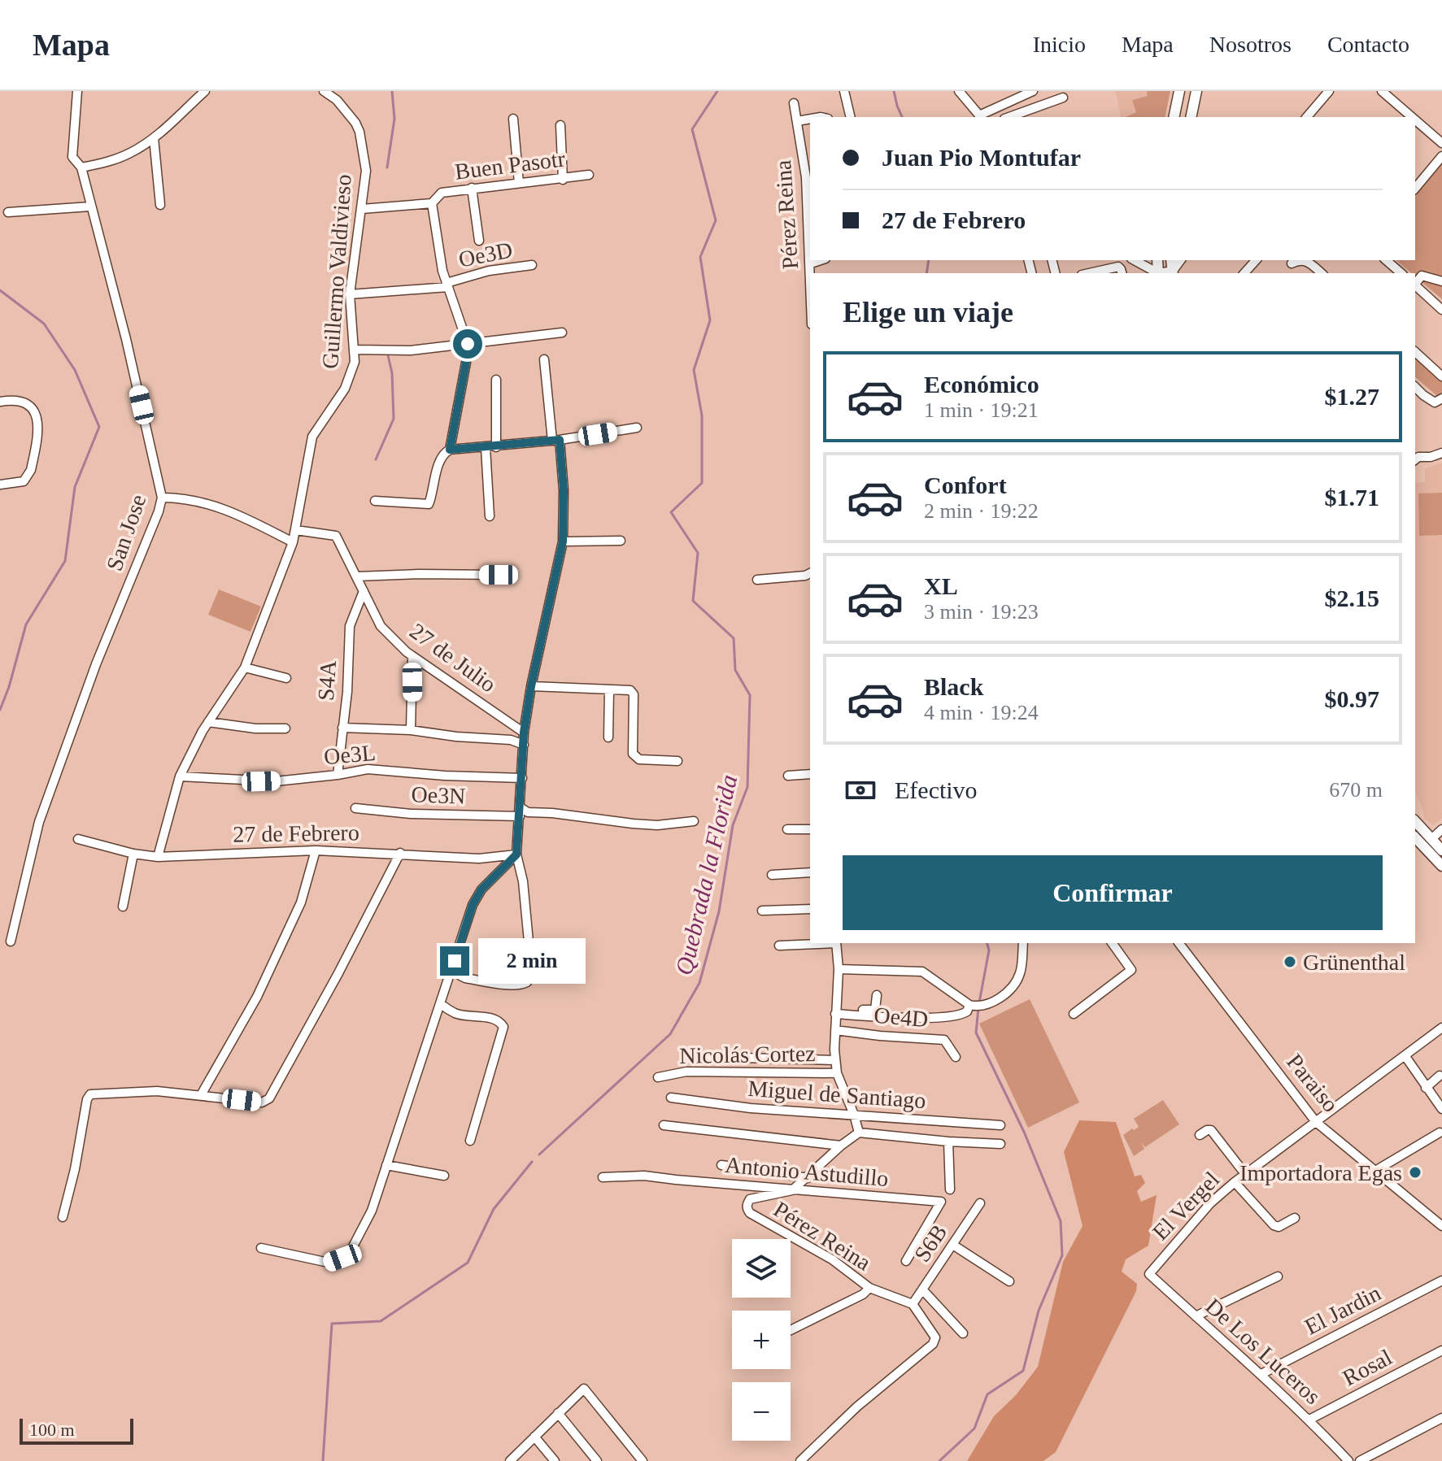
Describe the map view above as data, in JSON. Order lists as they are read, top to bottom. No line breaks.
{"streets":{"street":["Buen Pasotr","Pérez Reina","Oe3D","Guillermo Valdivieso","San Jose","27 de Julio","S4A","Oe3L","Oe3N","27 de Febrero","Oe4D","Nicolás Cortez","Paraiso","Miguel de Santiago","Antonio Astudillo","El Vergel","S6B","El Jardin","De Los Luceros","Rosal"]},"crossings":[["Buen Pasotr","Guillermo Valdivieso"],["Pérez Reina","Antonio Astudillo"],["Pérez Reina","S6B"],["Oe3D","Guillermo Valdivieso"],["Guillermo Valdivieso","27 de Julio"],["Guillermo Valdivieso","Oe3L"],["Guillermo Valdivieso","27 de Febrero"],["27 de Julio","S4A"],["S4A","Oe3L"],["Paraiso","El Vergel"],["El Vergel","De Los Luceros"],["El Jardin","De Los Luceros"],["De Los Luceros","Rosal"]],"water":["Quebrada la Florida"],"places":["Grünenthal","Importadora Egas"],"scale_bar":"100 m","page":{"header":"Mapa","nav":["Inicio","Mapa","Nosotros","Contacto"],"banner":["Juan Pio Montufar","27 de Febrero"],"heading":"Elige un viaje","list":[{"name":"Económico","note":"1 min · 19:21","value":"$1.27"},{"name":"Confort","note":"2 min · 19:22","value":"$1.71"},{"name":"XL","note":"3 min · 19:23","value":"$2.15"},{"name":"Black","note":"4 min · 19:24","value":"$0.97"}],"pay":["Efectivo","670 m"],"buttons":"Confirmar","bubble":"2 min","map_buttons":["+","−"],"scale":"100 m"}}
